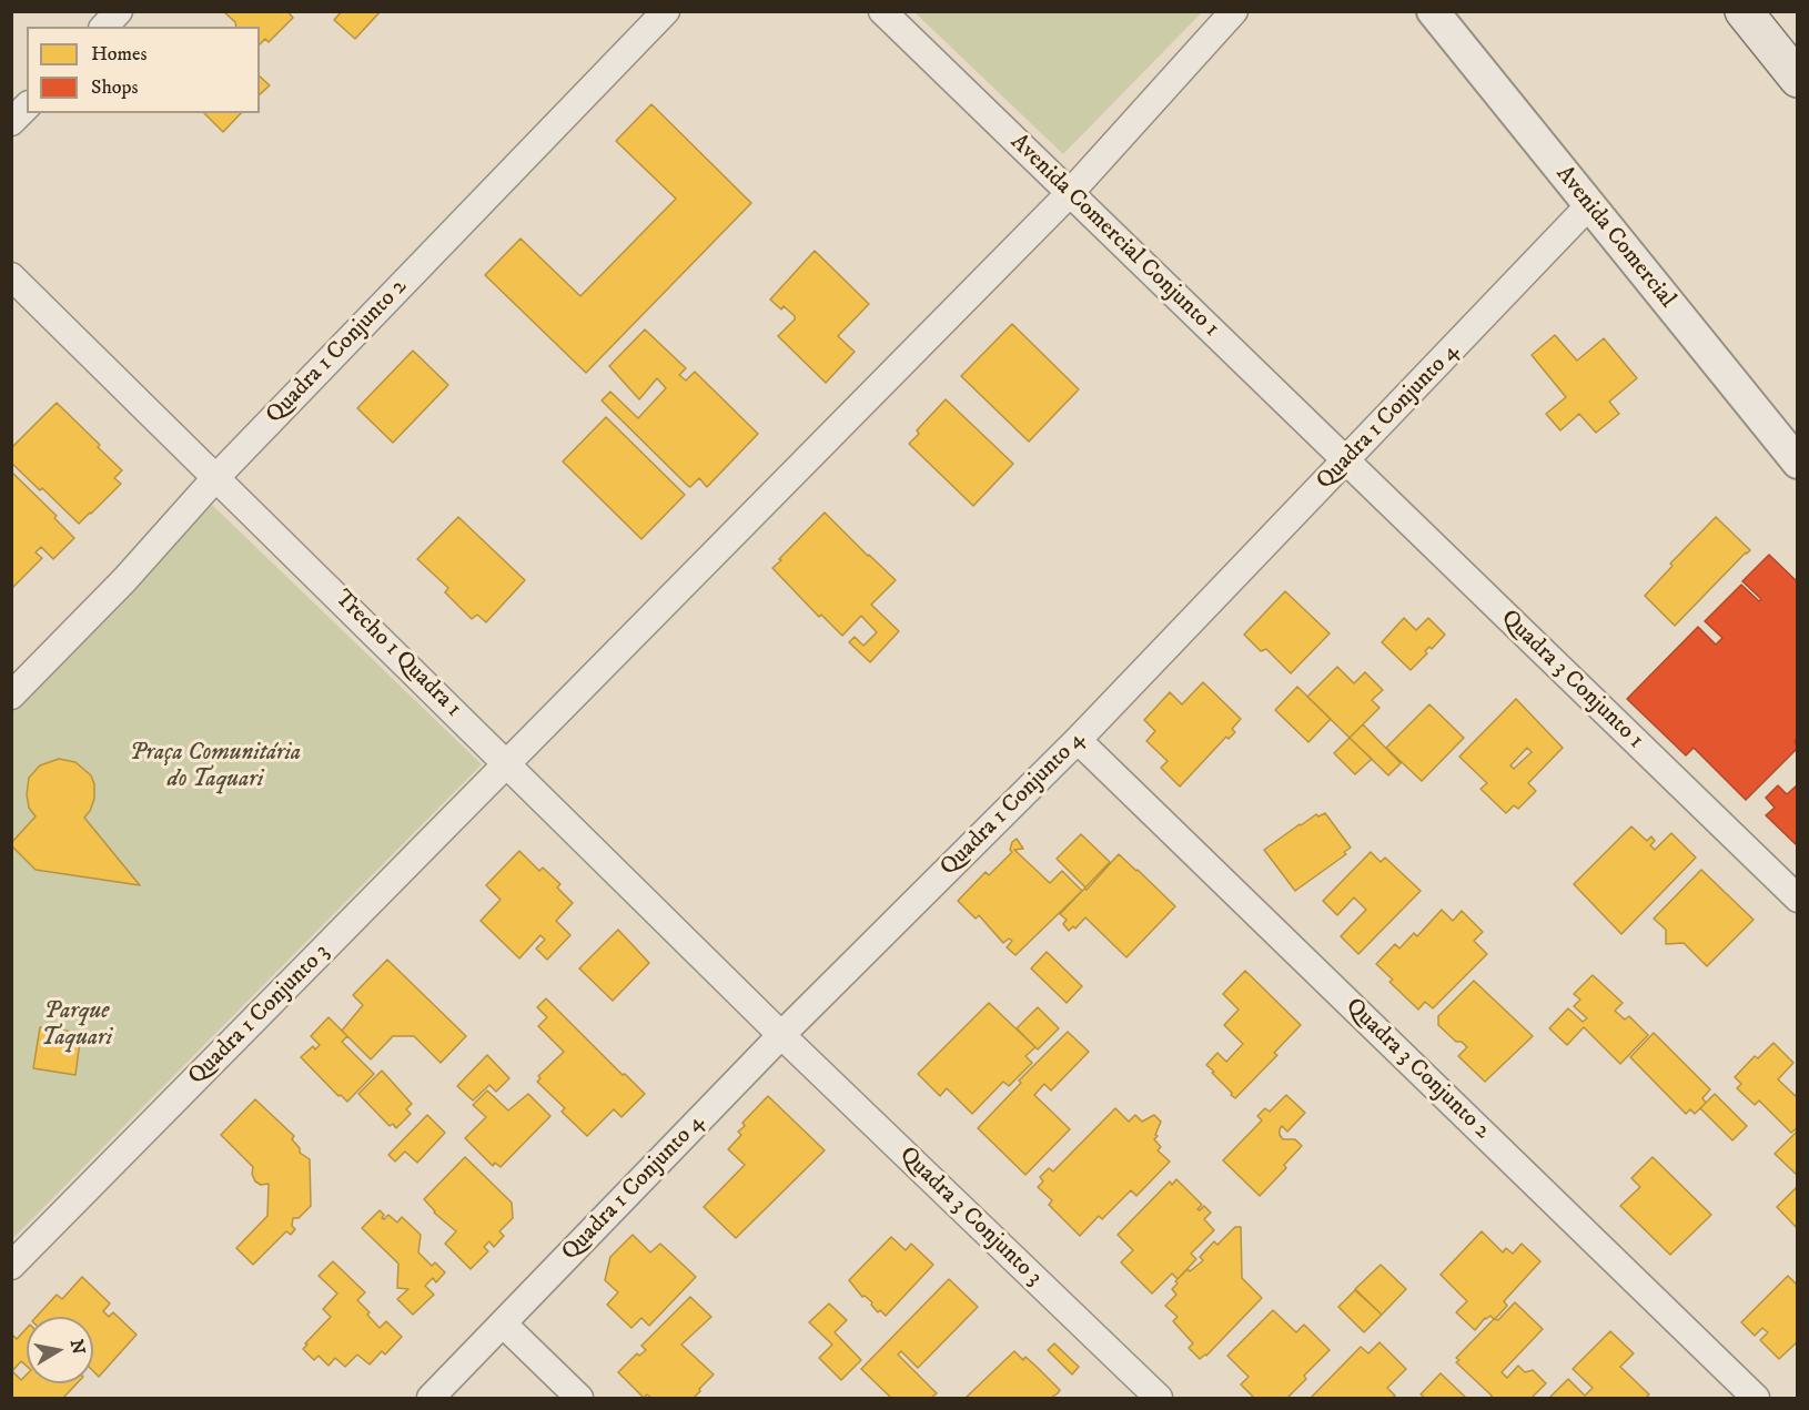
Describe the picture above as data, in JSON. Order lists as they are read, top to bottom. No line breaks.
{"streets":{"street":["Avenida Comercial Conjunto 1","Avenida Comercial","Quadra 1 Conjunto 2","Quadra 1 Conjunto 4","Trecho 1 Quadra 1","Quadra 3 Conjunto 1","Quadra 1 Conjunto 3","Quadra 3 Conjunto 2","Quadra 3 Conjunto 3"]},"crossings":[["Avenida Comercial Conjunto 1","Quadra 1 Conjunto 4"],["Avenida Comercial Conjunto 1","Quadra 3 Conjunto 1"],["Avenida Comercial Conjunto 1","Quadra 1 Conjunto 3"],["Avenida Comercial","Quadra 1 Conjunto 4"],["Quadra 1 Conjunto 2","Trecho 1 Quadra 1"],["Quadra 1 Conjunto 4","Trecho 1 Quadra 1"],["Quadra 1 Conjunto 4","Quadra 3 Conjunto 1"],["Quadra 1 Conjunto 4","Quadra 3 Conjunto 2"],["Quadra 1 Conjunto 4","Quadra 3 Conjunto 3"],["Trecho 1 Quadra 1","Quadra 1 Conjunto 3"],["Trecho 1 Quadra 1","Quadra 3 Conjunto 3"]],"parks":["Praça Comunitária do Taquari","Parque Taquari"],"legend":["Homes","Shops"],"north":"right"}
